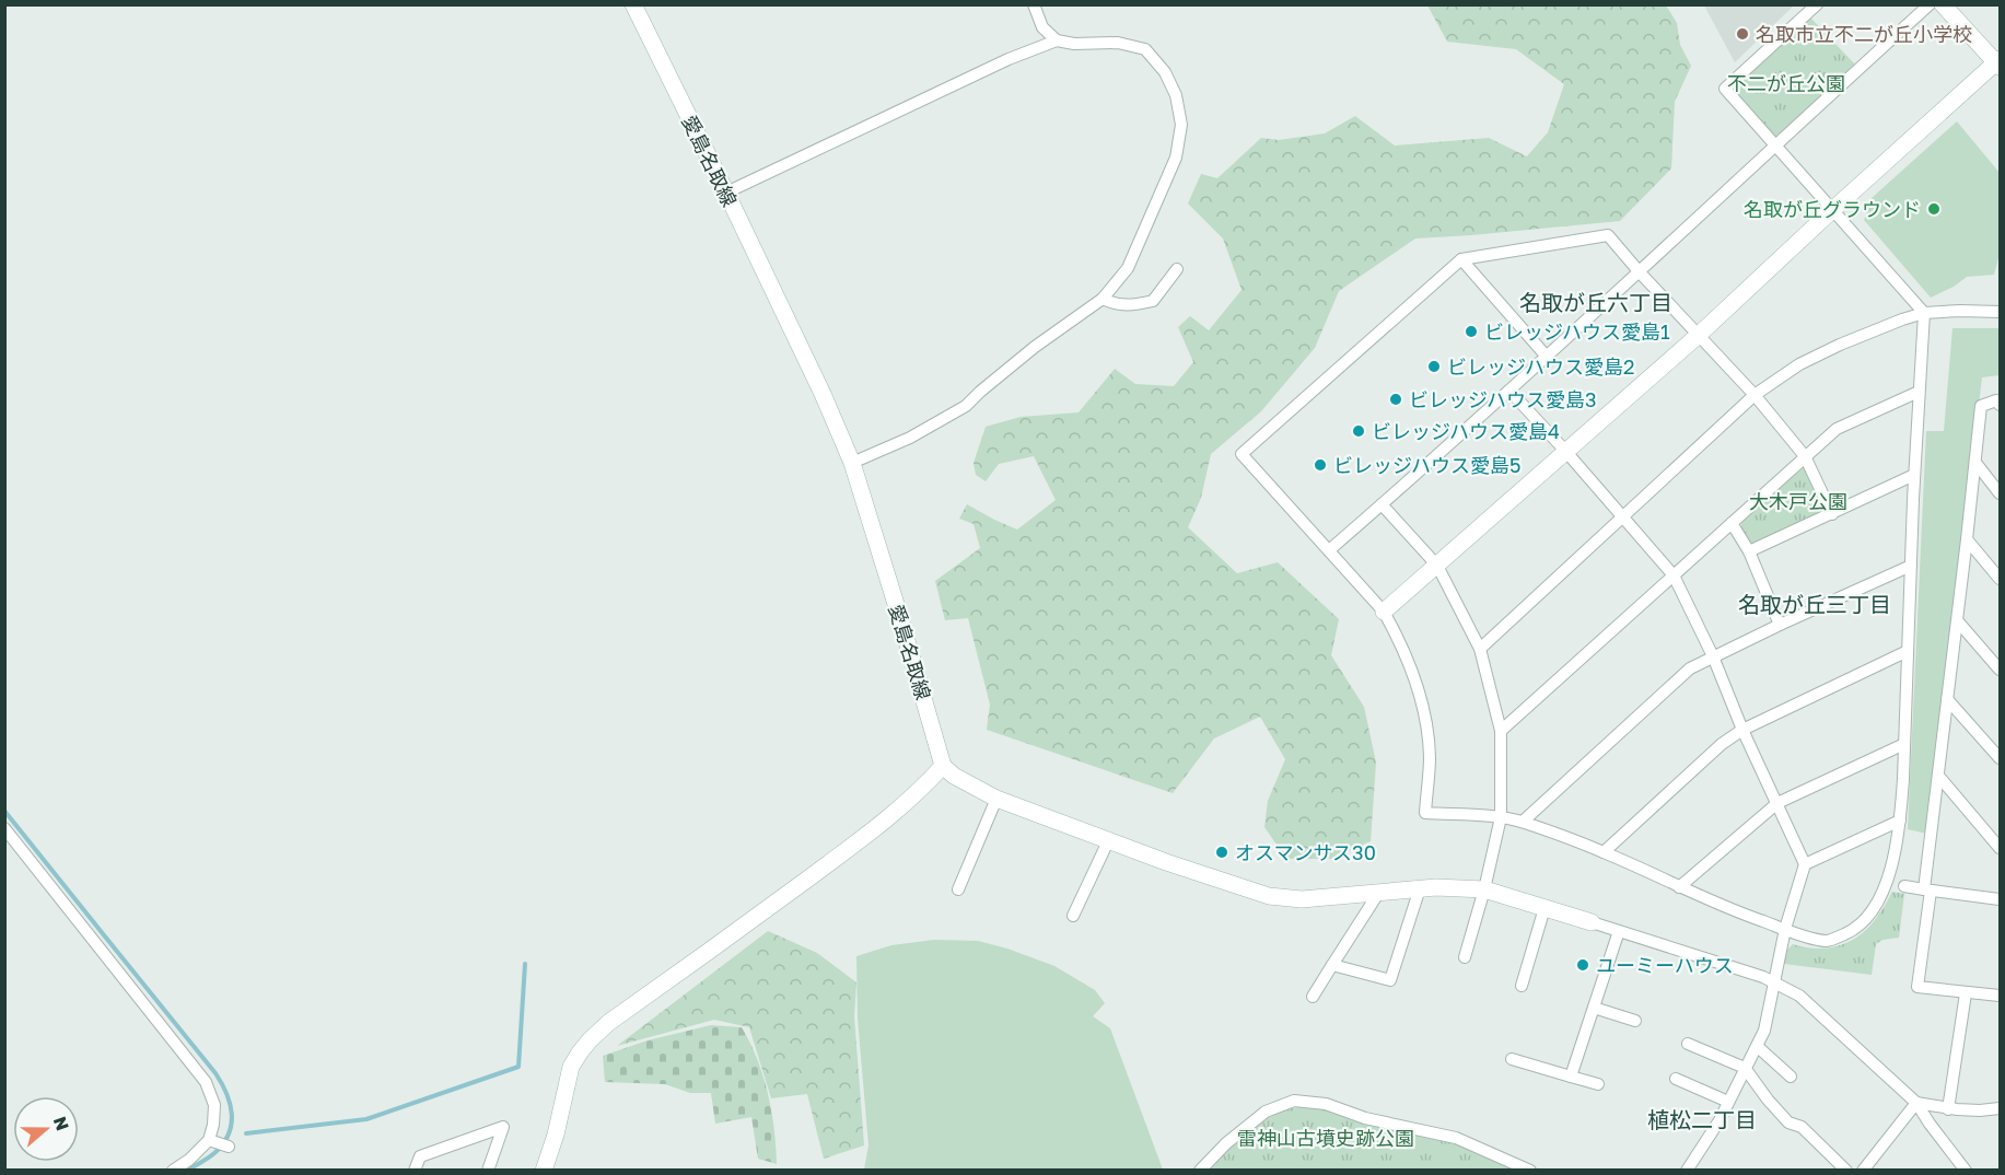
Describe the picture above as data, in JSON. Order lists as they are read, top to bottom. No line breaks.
{"streets":{"street":["愛島名取線"]},"districts":["名取が丘六丁目","名取が丘三丁目","植松二丁目"],"parks":["不二が丘公園","大木戸公園","雷神山古墳史跡公園"],"places":["名取市立不二が丘小学校","名取が丘グラウンド","ビレッジハウス愛島1","ビレッジハウス愛島2","ビレッジハウス愛島3","ビレッジハウス愛島4","ビレッジハウス愛島5","オスマンサス30","ユーミーハウス"],"north":"right"}
